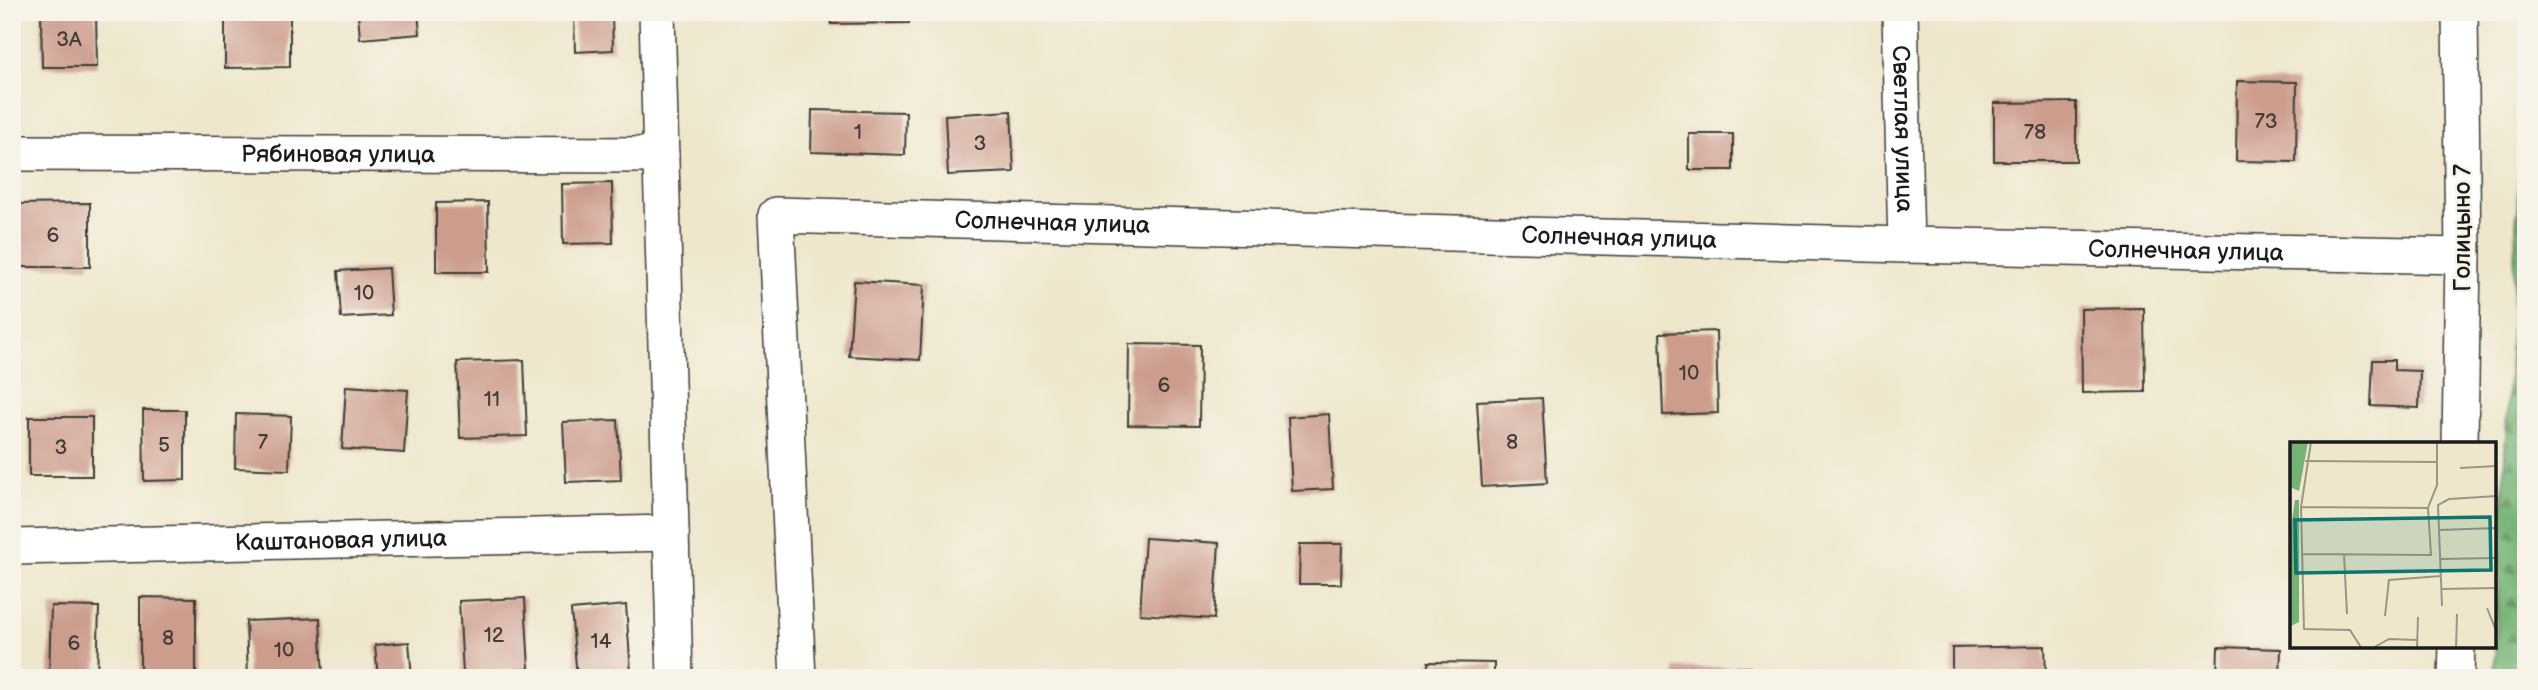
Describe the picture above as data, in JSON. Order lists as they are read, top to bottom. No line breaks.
{"streets":{"street":["Светлая улица","Рябиновая улица","Солнечная улица","Голицыно 7","Каштановая улица"]},"crossings":[["Светлая улица","Солнечная улица"],["Солнечная улица","Голицыно 7"]],"house_numbers":["3А","73","1","78","3","6","10","10","6","11","7","8","5","3","12","8","14","6","10"]}
